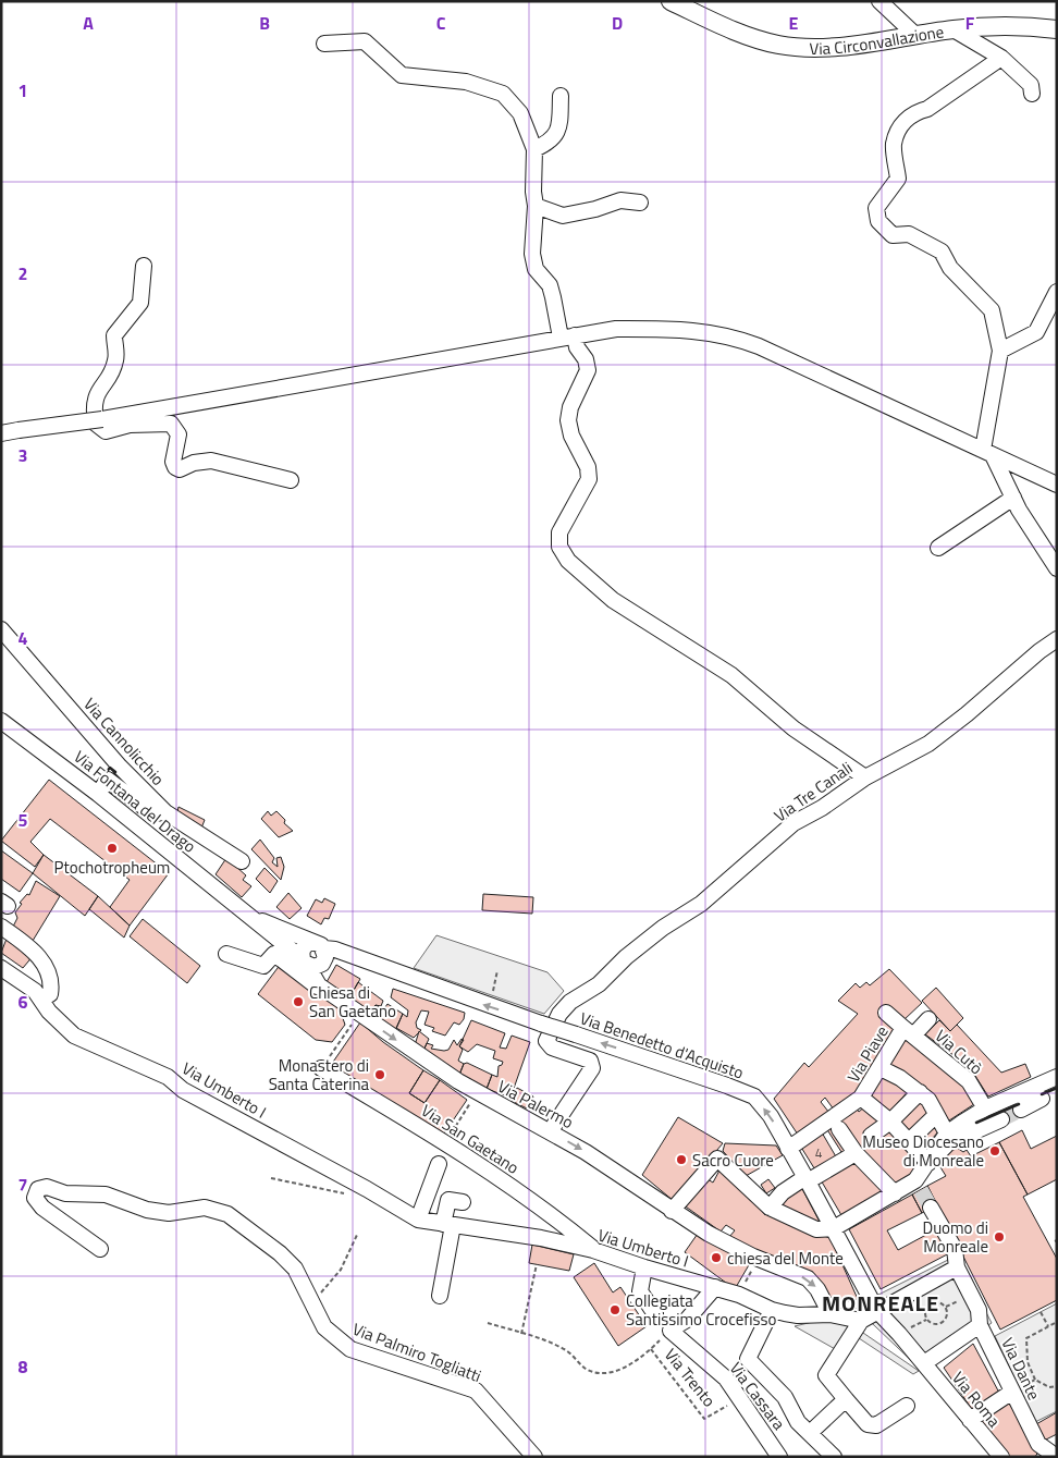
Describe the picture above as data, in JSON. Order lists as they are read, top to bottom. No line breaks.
{"streets":{"main road":["Via Circonvallazione"],"street":["Via Cannolicchio","Via Tre Canali","Via Fontana del Drago","Via Benedetto d'Acquisto","Via Cutò","Via Piave","Via Umberto I","Via Palermo","Via San Gaetano","Via Palmiro Togliatti","Via Dante","Via Cassara","Via Roma"],"path":["Via Trento"]},"crossings":[["Via Cannolicchio","Via Fontana del Drago"],["Via Tre Canali","Via Benedetto d'Acquisto"],["Via Fontana del Drago","Via Benedetto d'Acquisto"],["Via Fontana del Drago","Via Palermo"],["Via Benedetto d'Acquisto","Via Piave"],["Via Benedetto d'Acquisto","Via Palermo"],["Via Benedetto d'Acquisto","Via Roma"],["Via Cutò","Via Piave"],["Via Umberto I","Via Palermo"],["Via Umberto I","Via San Gaetano"],["Via Umberto I","Via Cassara"],["Via Trento","Via Cassara"]],"one_way":["Via Benedetto d'Acquisto","Via Palermo"],"districts":["MONREALE"],"places":["Ptochotropheum","Chiesa di San Gaetano","Monastero di Santa Caterina","Museo Diocesano di Monreale","Sacro Cuore","Duomo di Monreale","chiesa del Monte","Collegiata Santissimo Crocefisso"],"house_numbers":["4"],"grid":{"columns":["A","B","C","D","E","F"],"rows":["1","2","3","4","5","6","7","8"]}}
